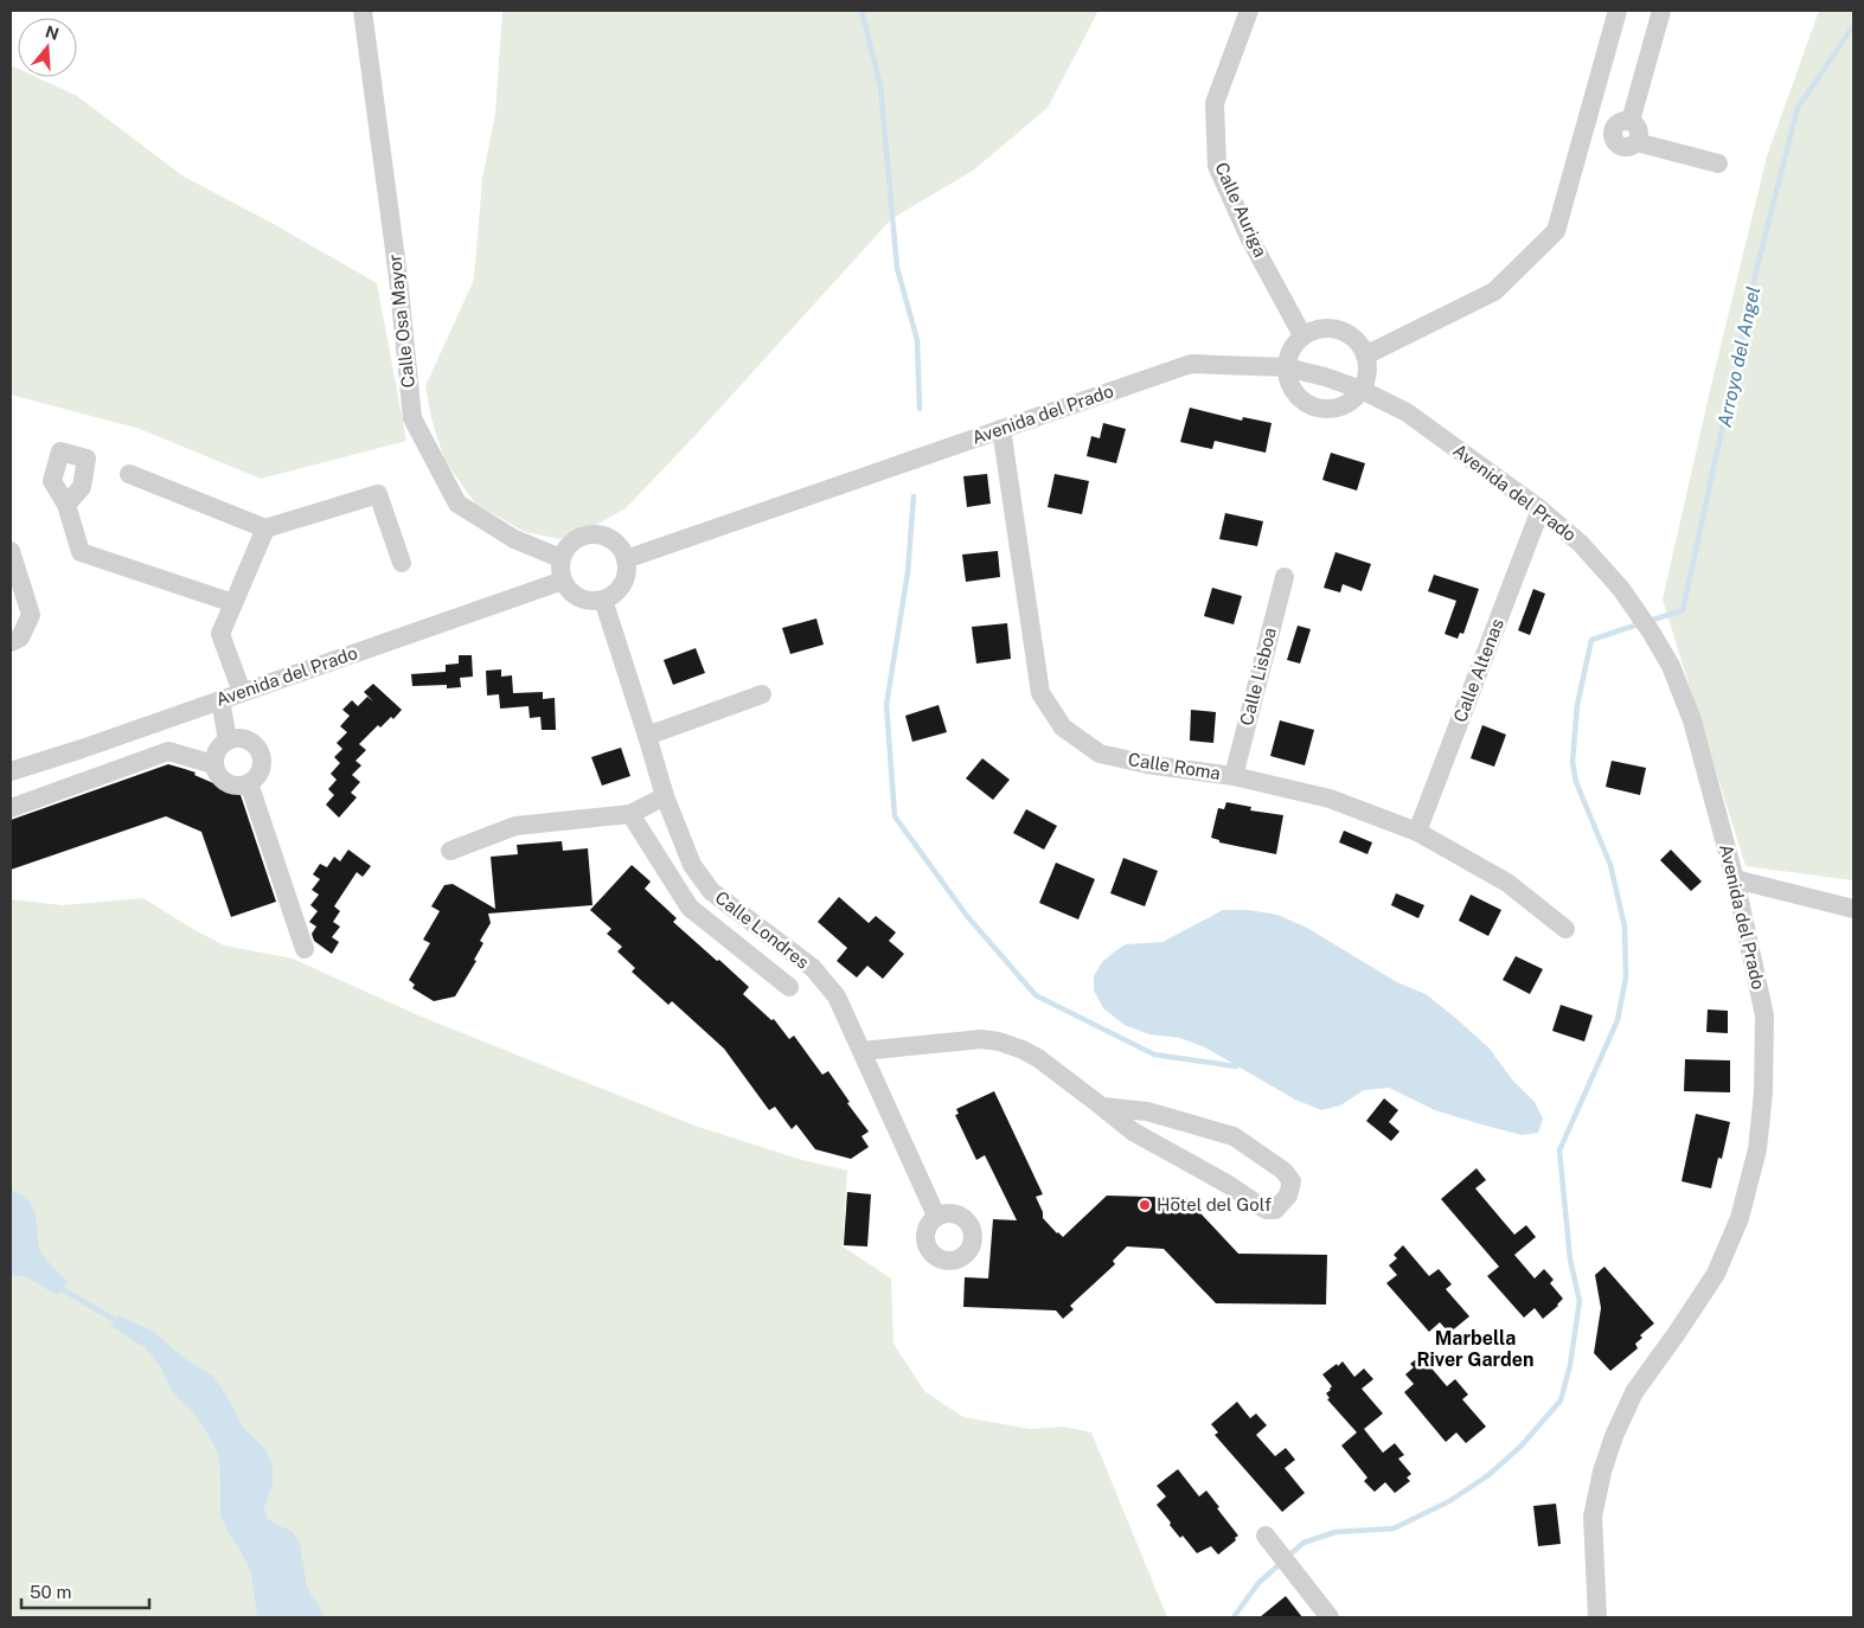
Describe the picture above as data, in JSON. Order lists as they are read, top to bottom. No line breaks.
{"streets":{"street":["Calle Auriga","Calle Osa Mayor","Avenida del Prado","Calle Altenas","Calle Lisboa","Calle Roma","Calle Londres"]},"crossings":[["Calle Osa Mayor","Avenida del Prado"],["Calle Osa Mayor","Calle Londres"],["Avenida del Prado","Calle Altenas"],["Avenida del Prado","Calle Roma"],["Avenida del Prado","Calle Londres"],["Calle Altenas","Calle Roma"],["Calle Lisboa","Calle Roma"]],"districts":["Marbella River Garden"],"water":["Arroyo del Angel"],"places":["Hotel del Golf"],"scale_bar":"50 m","north":"top"}
